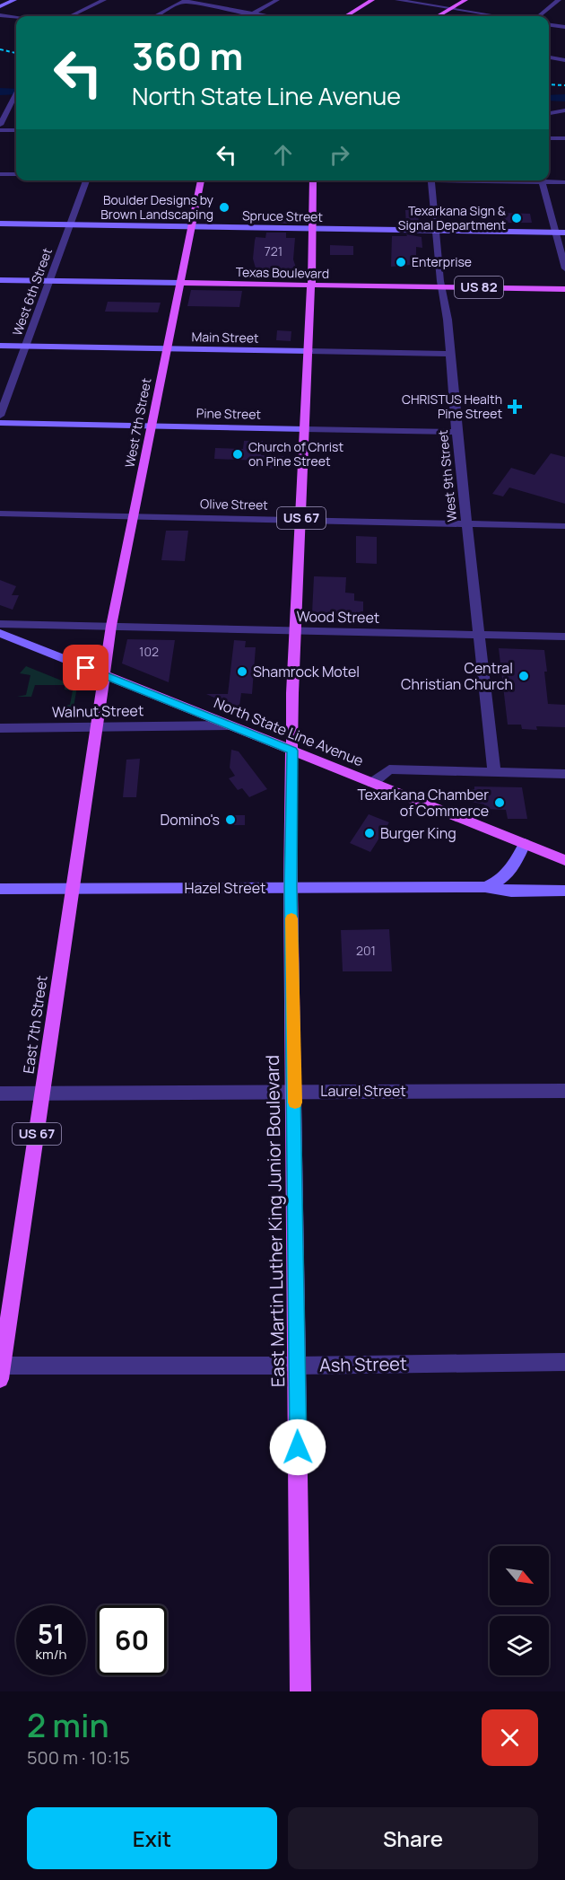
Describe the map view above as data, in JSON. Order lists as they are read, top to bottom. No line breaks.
{"streets":{"main road":["Texas Boulevard","US 82","West 7th Street","US 67","North State Line Avenue","East 7th Street","East Martin Luther King Junior Boulevard"],"street":["Spruce Street","West 6th Street","Main Street","Pine Street","West 9th Street","Olive Street","Wood Street","Walnut Street","Hazel Street","Laurel Street","Ash Street"]},"crossings":[["Spruce Street","West 6th Street"],["Spruce Street","West 7th Street"],["Spruce Street","West 9th Street"],["Spruce Street","US 67"],["Texas Boulevard","West 6th Street"],["Texas Boulevard","West 7th Street"],["Texas Boulevard","West 9th Street"],["Texas Boulevard","US 67"],["West 6th Street","Main Street"],["Main Street","West 7th Street"],["Main Street","West 9th Street"],["Main Street","US 67"],["Pine Street","West 7th Street"],["Pine Street","West 9th Street"],["Pine Street","US 67"],["West 7th Street","Olive Street"],["West 7th Street","Wood Street"],["West 7th Street","North State Line Avenue"],["West 7th Street","East 7th Street"],["West 9th Street","Olive Street"],["West 9th Street","Wood Street"],["Olive Street","US 67"],["US 67","Wood Street"],["US 67","North State Line Avenue"],["US 67","East Martin Luther King Junior Boulevard"],["Walnut Street","North State Line Avenue"],["Walnut Street","East 7th Street"],["North State Line Avenue","East 7th Street"],["North State Line Avenue","East Martin Luther King Junior Boulevard"],["Hazel Street","East 7th Street"],["Hazel Street","East Martin Luther King Junior Boulevard"],["East 7th Street","Laurel Street"],["East 7th Street","Ash Street"],["Laurel Street","East Martin Luther King Junior Boulevard"],["East Martin Luther King Junior Boulevard","Ash Street"]],"places":{"other":["Boulder Designs by Brown Landscaping","Texarkana Sign & Signal Department","Enterprise","Church of Christ on Pine Street","Shamrock Motel","Central Christian Church","Texarkana Chamber of Commerce","Domino's","Burger King"],"health":["CHRISTUS Health Pine Street"]},"house_numbers":["721","102","201"],"north":"bottom right","page":{"turn":["360 m","North State Line Avenue"],"speed":"51 km/h","limit":"60","heading":["2 min","500 m · 10:15"],"buttons":["Exit","Share"]}}
